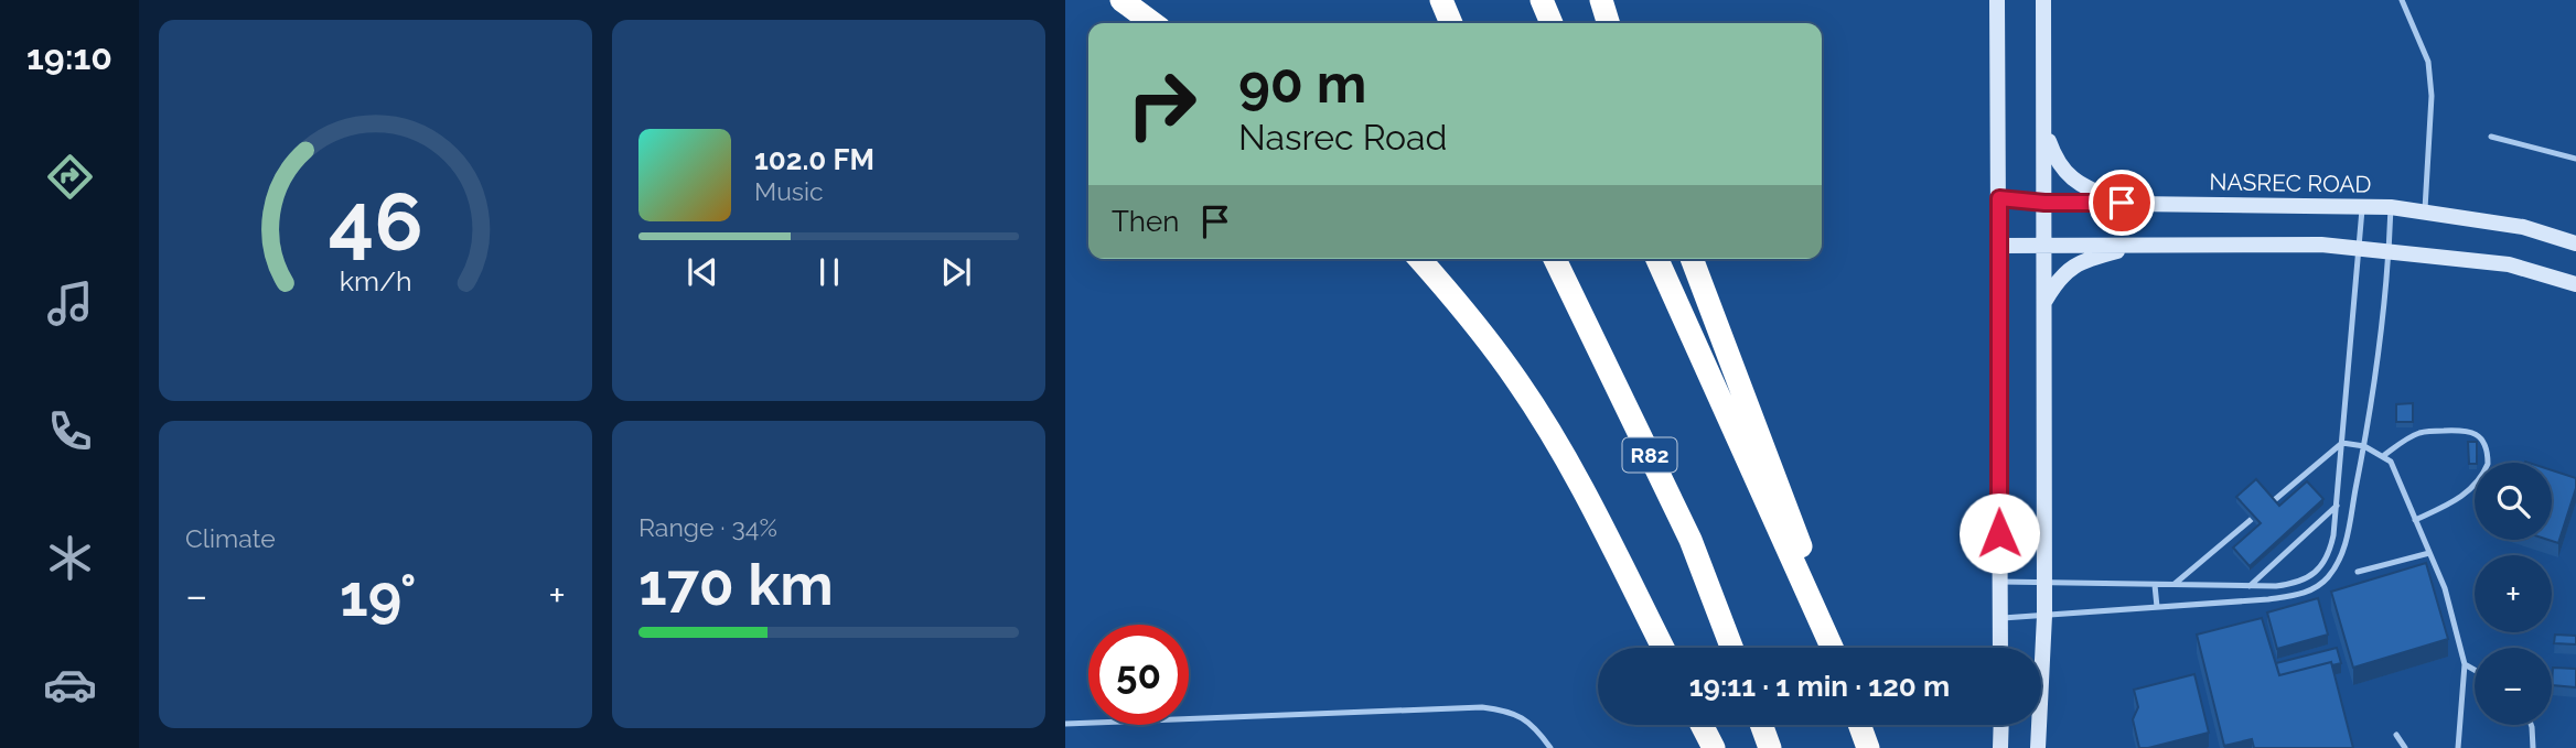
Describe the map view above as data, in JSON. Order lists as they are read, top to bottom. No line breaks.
{"streets":{"highway":["R82"],"main road":["NASREC ROAD"]},"page":{"tabs":"19:10","turn":["90 m","Nasrec Road"],"song":["102.0 FM","Music"],"then":"Then","tile":["Climate",["Range · 34%","170 km"]],"map_buttons":["+","−"],"heat":["−","19°","+"],"limit":"50","trip":"19:11 · 1 min · 120 m","gauge":["46","km/h"]}}
